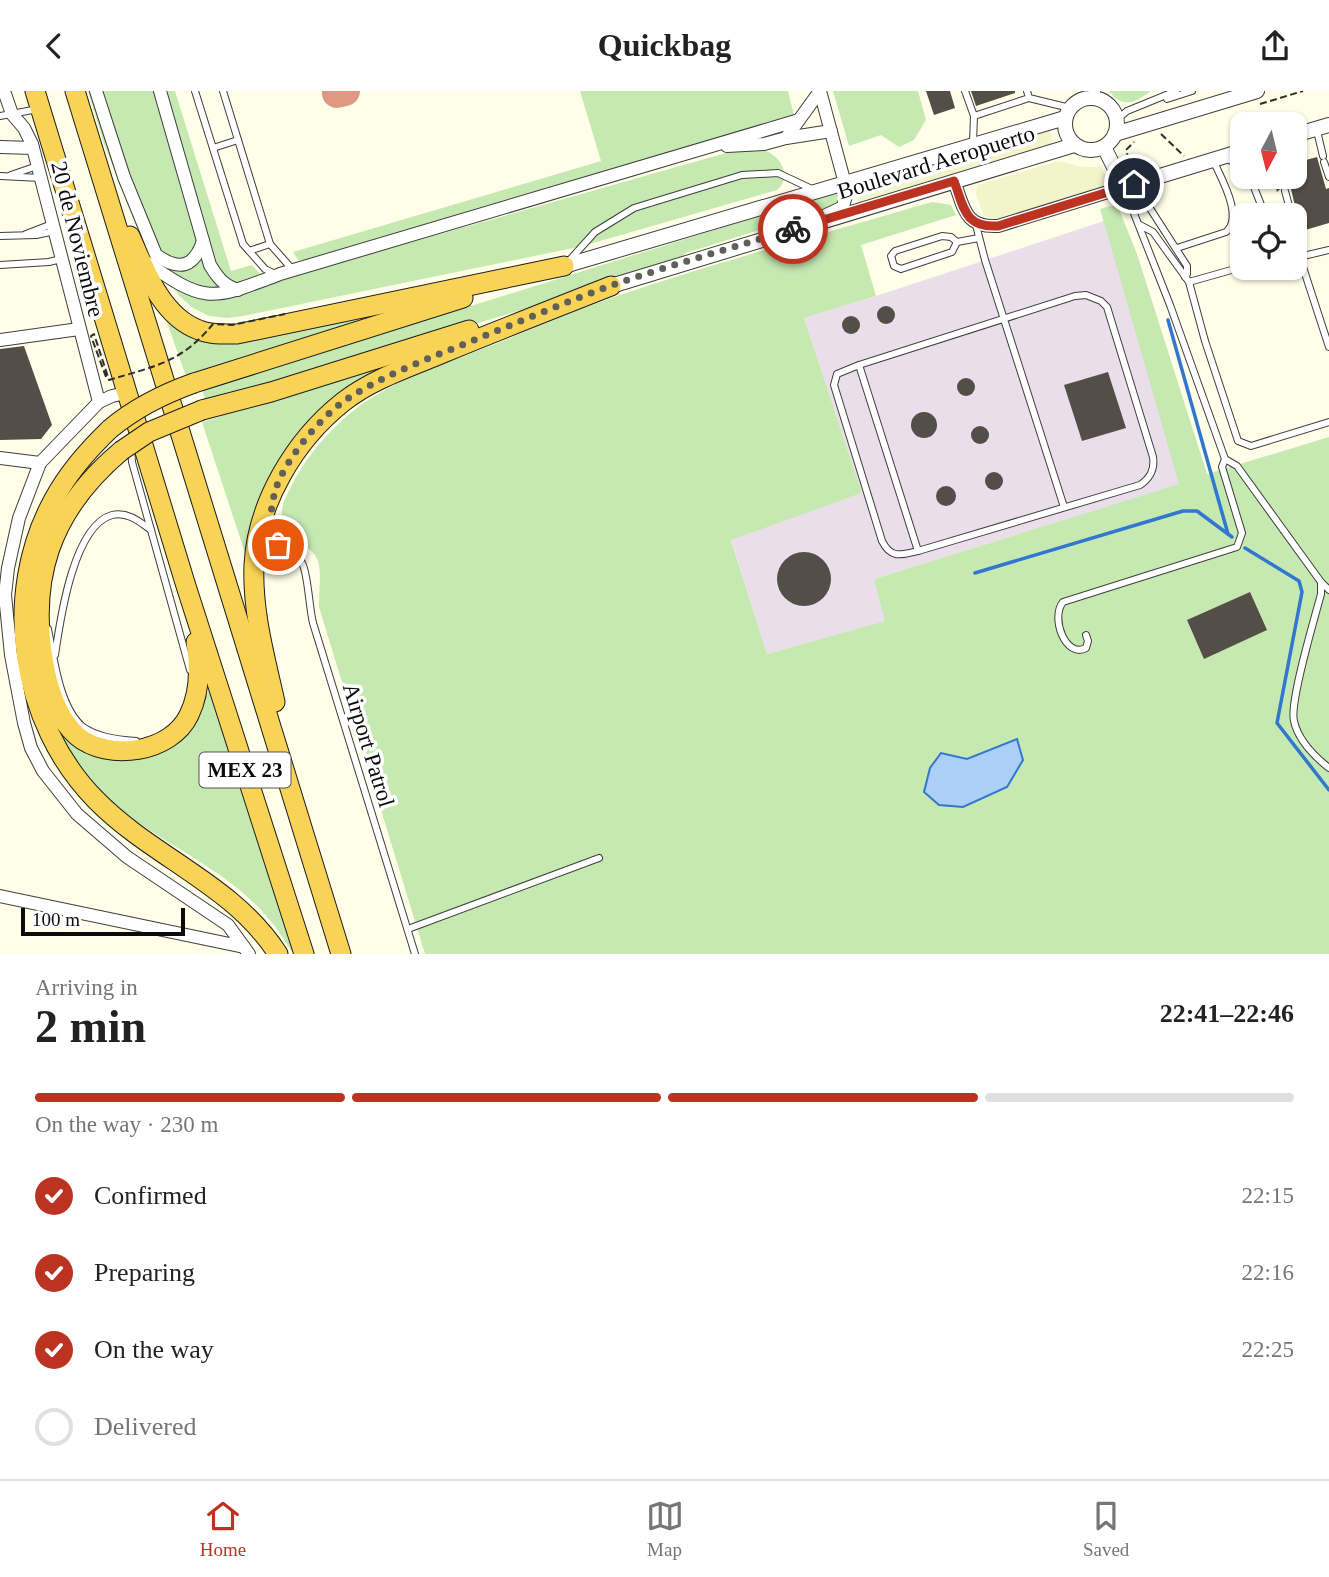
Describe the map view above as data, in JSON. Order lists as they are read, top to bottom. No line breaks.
{"streets":{"highway":["MEX 23"],"street":["Boulevard Aeropuerto","20 de Noviembre"],"lane":["Airport Patrol"]},"scale_bar":"100 m","north":"bottom","page":{"header":"Quickbag","scale":"100 m","heading":["2 min","Arriving in","22:41–22:46"],"bar":"On the way · 230 m","list":[["Confirmed","22:15"],["Preparing","22:16"],["On the way","22:25"],"Delivered"],"tabs":["Home","Map","Saved"]}}
